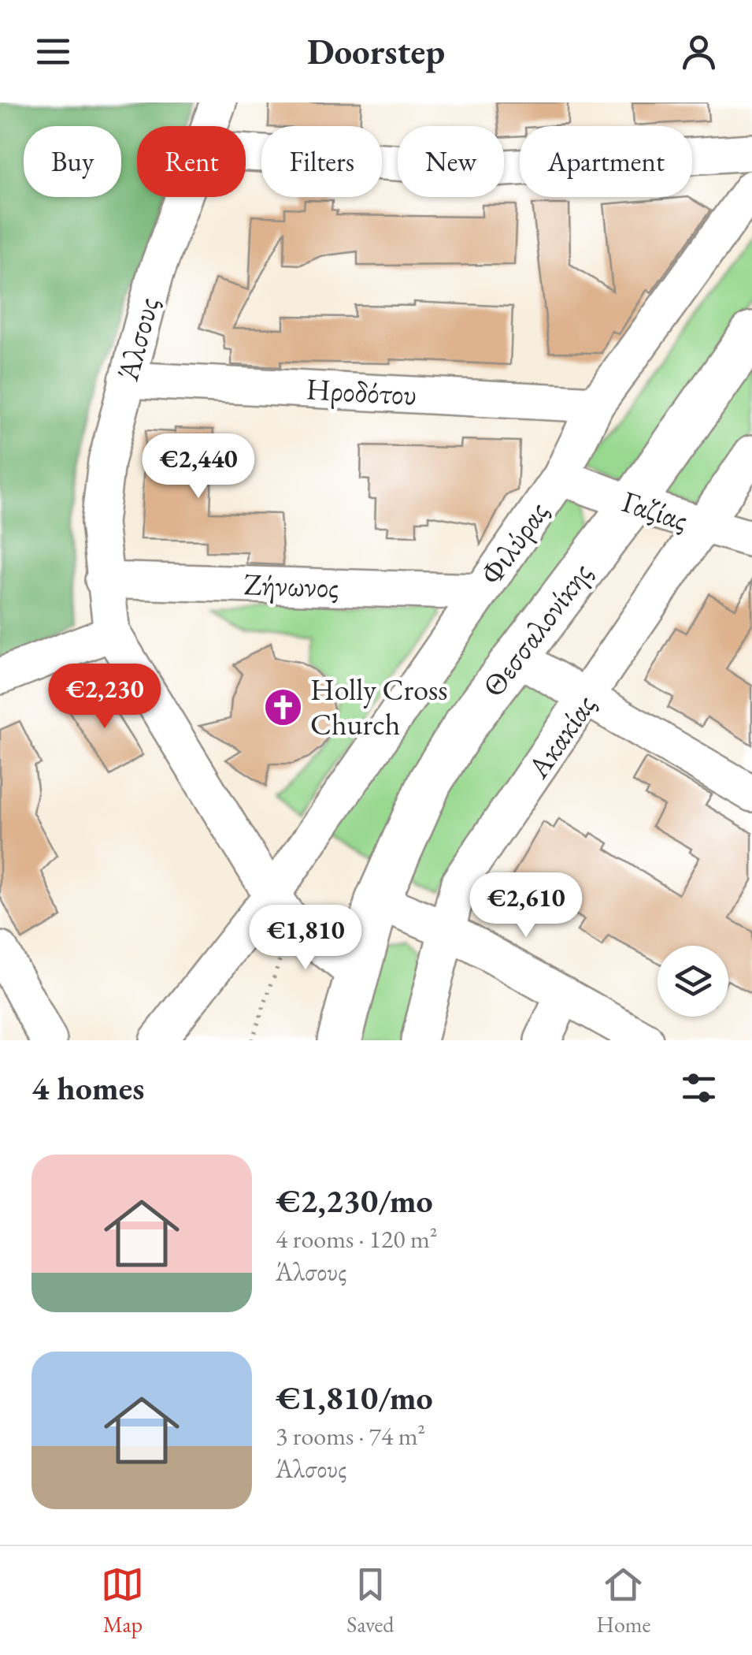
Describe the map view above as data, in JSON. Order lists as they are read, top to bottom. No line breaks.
{"streets":{"main road":["Θεσσαλονίκης"],"street":["Άλσους","Ηροδότου","Γαζίας","Φιλύρας","Ζήνωνος","Ακακίας"]},"crossings":[["Άλσους","Ηροδότου"],["Άλσους","Φιλύρας"],["Άλσους","Ζήνωνος"],["Άλσους","Θεσσαλονίκης"],["Ηροδότου","Φιλύρας"],["Γαζίας","Φιλύρας"],["Γαζίας","Θεσσαλονίκης"],["Γαζίας","Ακακίας"],["Φιλύρας","Ζήνωνος"]],"places":{"church":["Holly Cross Church"]},"page":{"header":"Doorstep","chip":["Buy","Rent","Filters","New","Apartment"],"price":["€2,440","€2,230","€2,610","€1,810"],"heading":"4 homes","list":[{"name":"€2,230/mo","note":"4 rooms · 120 m² · Άλσους"},{"name":"€1,810/mo","note":"3 rooms · 74 m² · Άλσους"}],"tabs":["Map","Saved","Home"]}}
